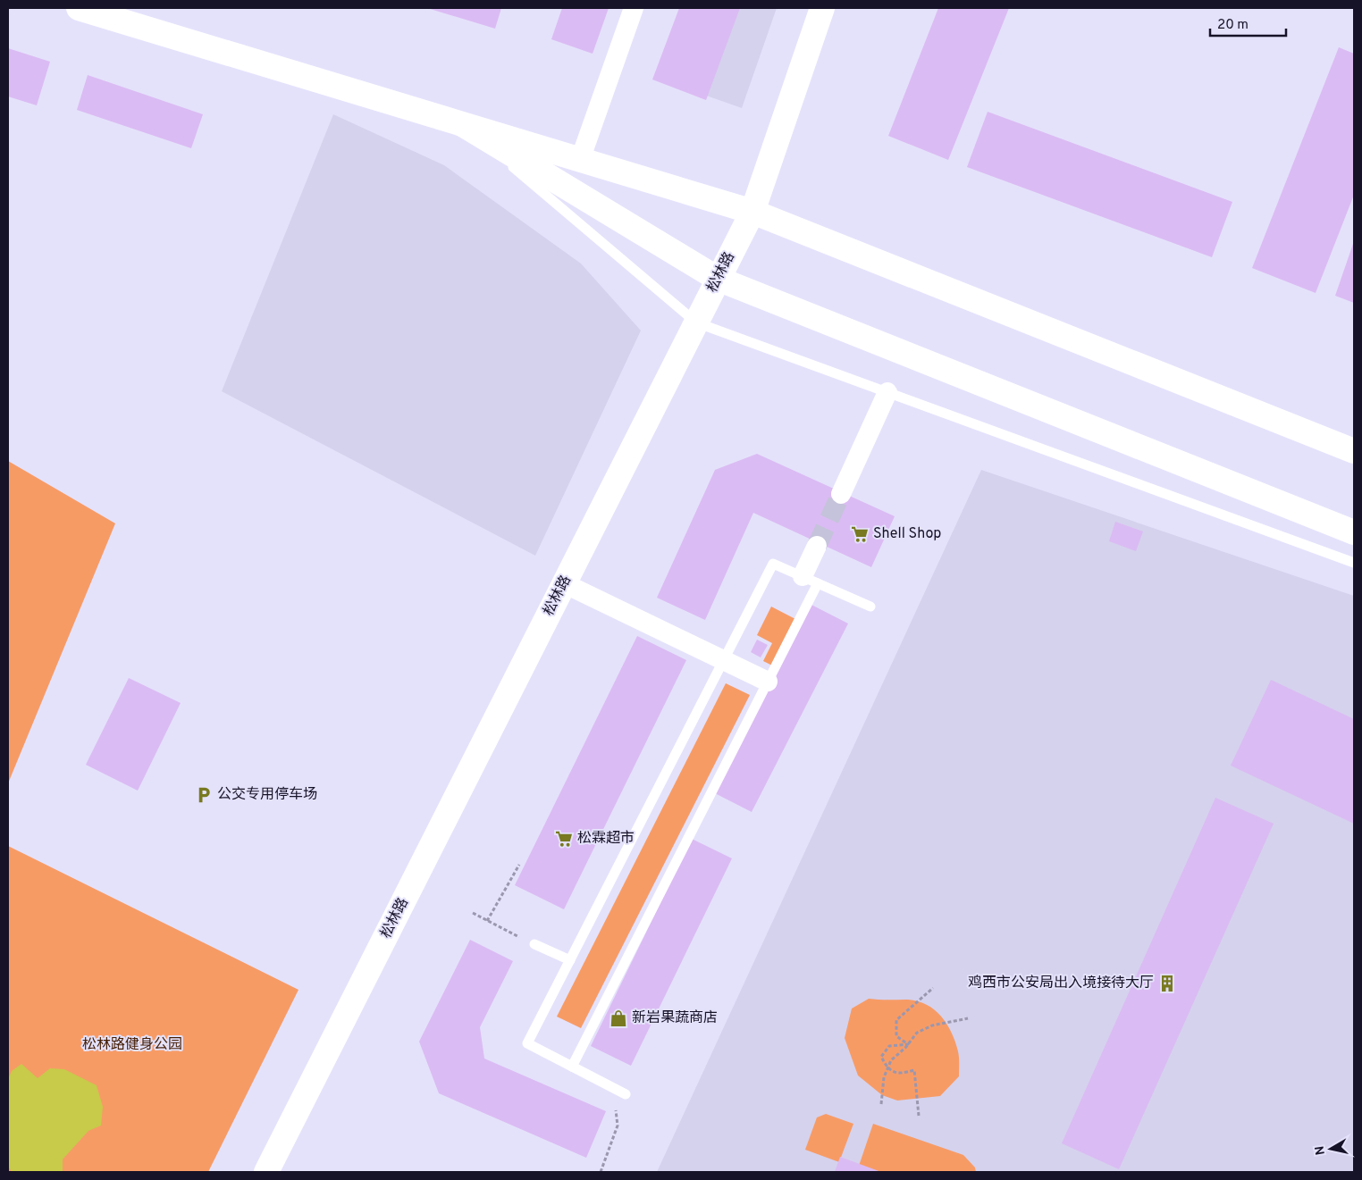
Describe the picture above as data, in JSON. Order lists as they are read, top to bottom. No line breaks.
{"streets":{"street":["松林路"]},"parks":["松林路健身公园"],"places":{"supermarket":["Shell Shop","松霖超市"],"parking":["公交专用停车场"],"building":["鸡西市公安局出入境接待大厅"],"shop":["新岩果蔬商店"]},"scale_bar":"20 m","north":"left"}
